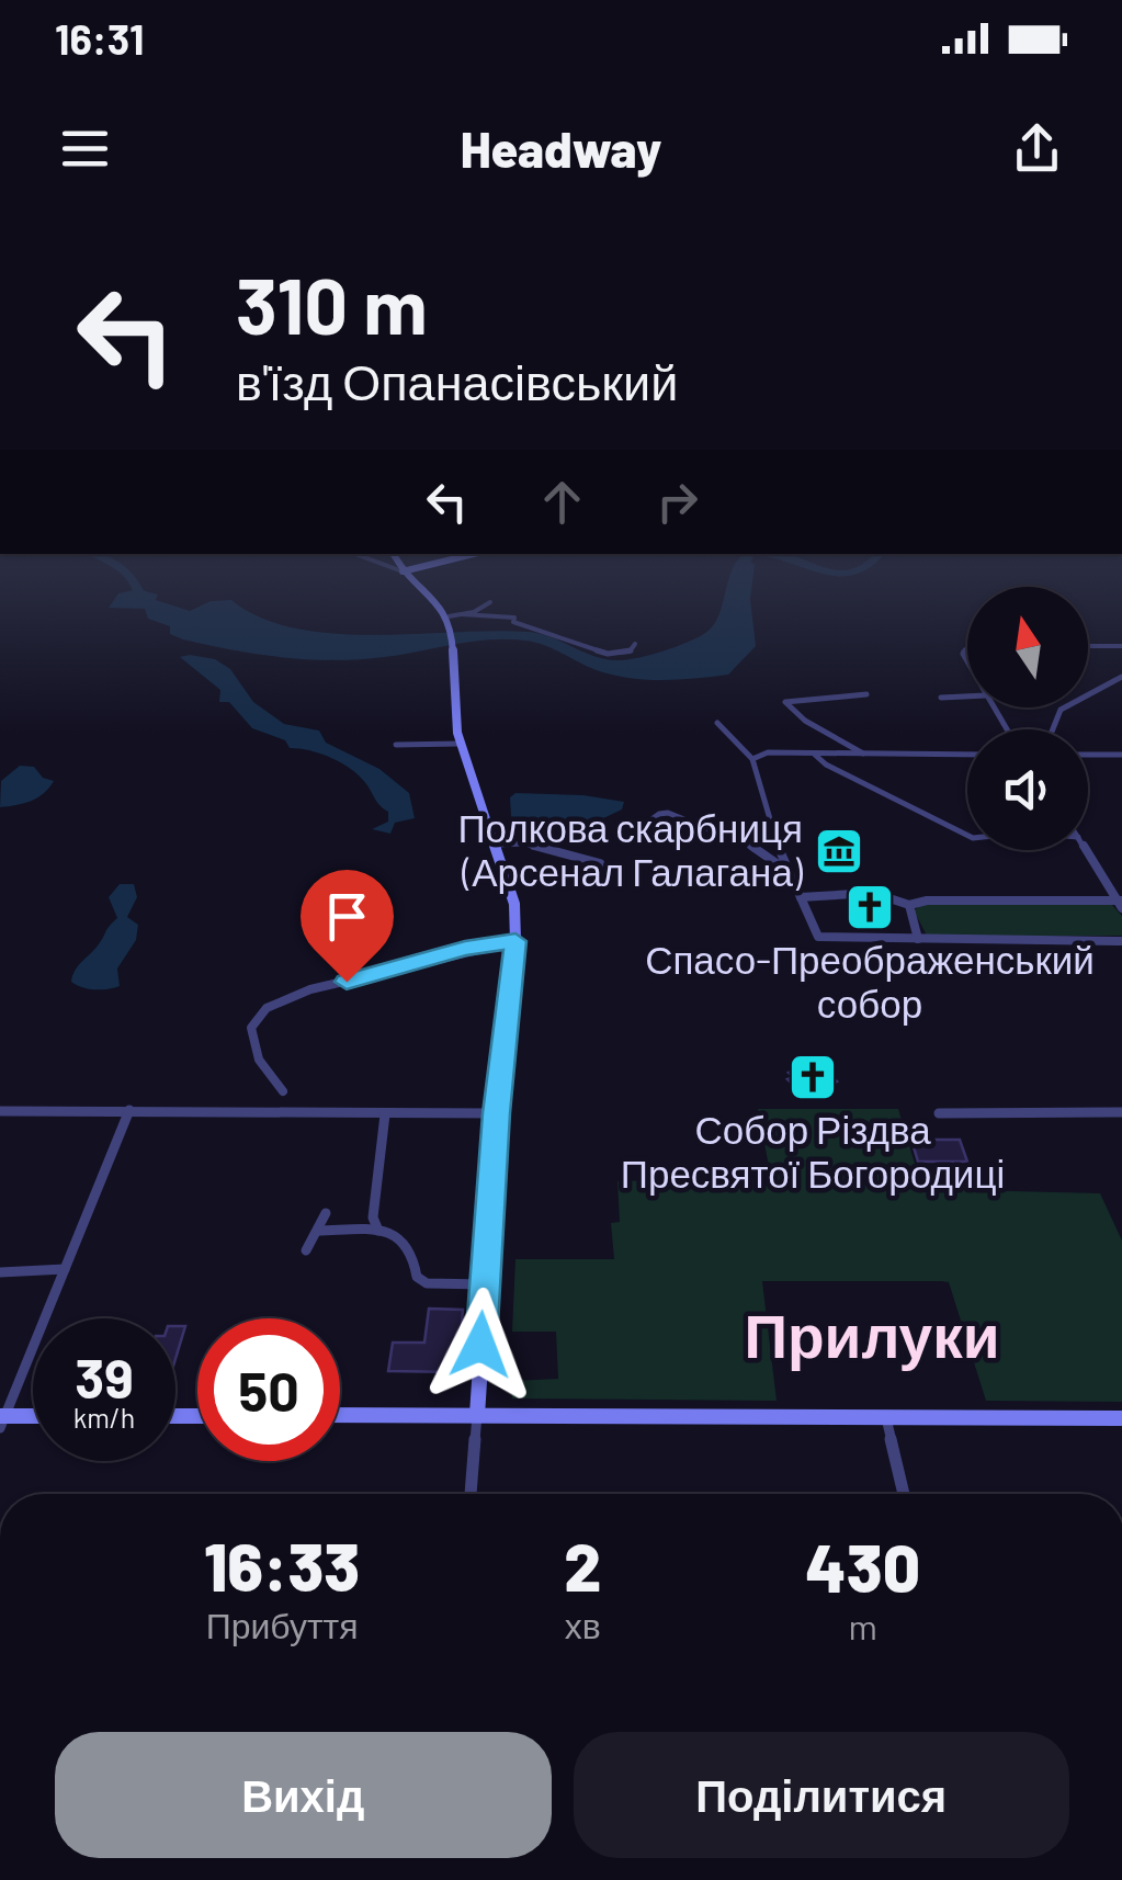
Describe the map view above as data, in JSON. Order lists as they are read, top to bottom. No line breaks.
{"districts":["Прилуки"],"places":{"museum":["Полкова скарбниця (Арсенал Галагана)"],"church":["Спасо-Преображенський собор","Собор Різдва Пресвятої Богородиці"]},"north":"top","page":{"status":"16:31","header":"Headway","turn":["310 m","в'їзд Опанасівський"],"speed":"39 km/h","limit":"50","eta":["16:33","Прибуття","2","хв","430","m"],"buttons":["Вихід","Поділитися"]}}
